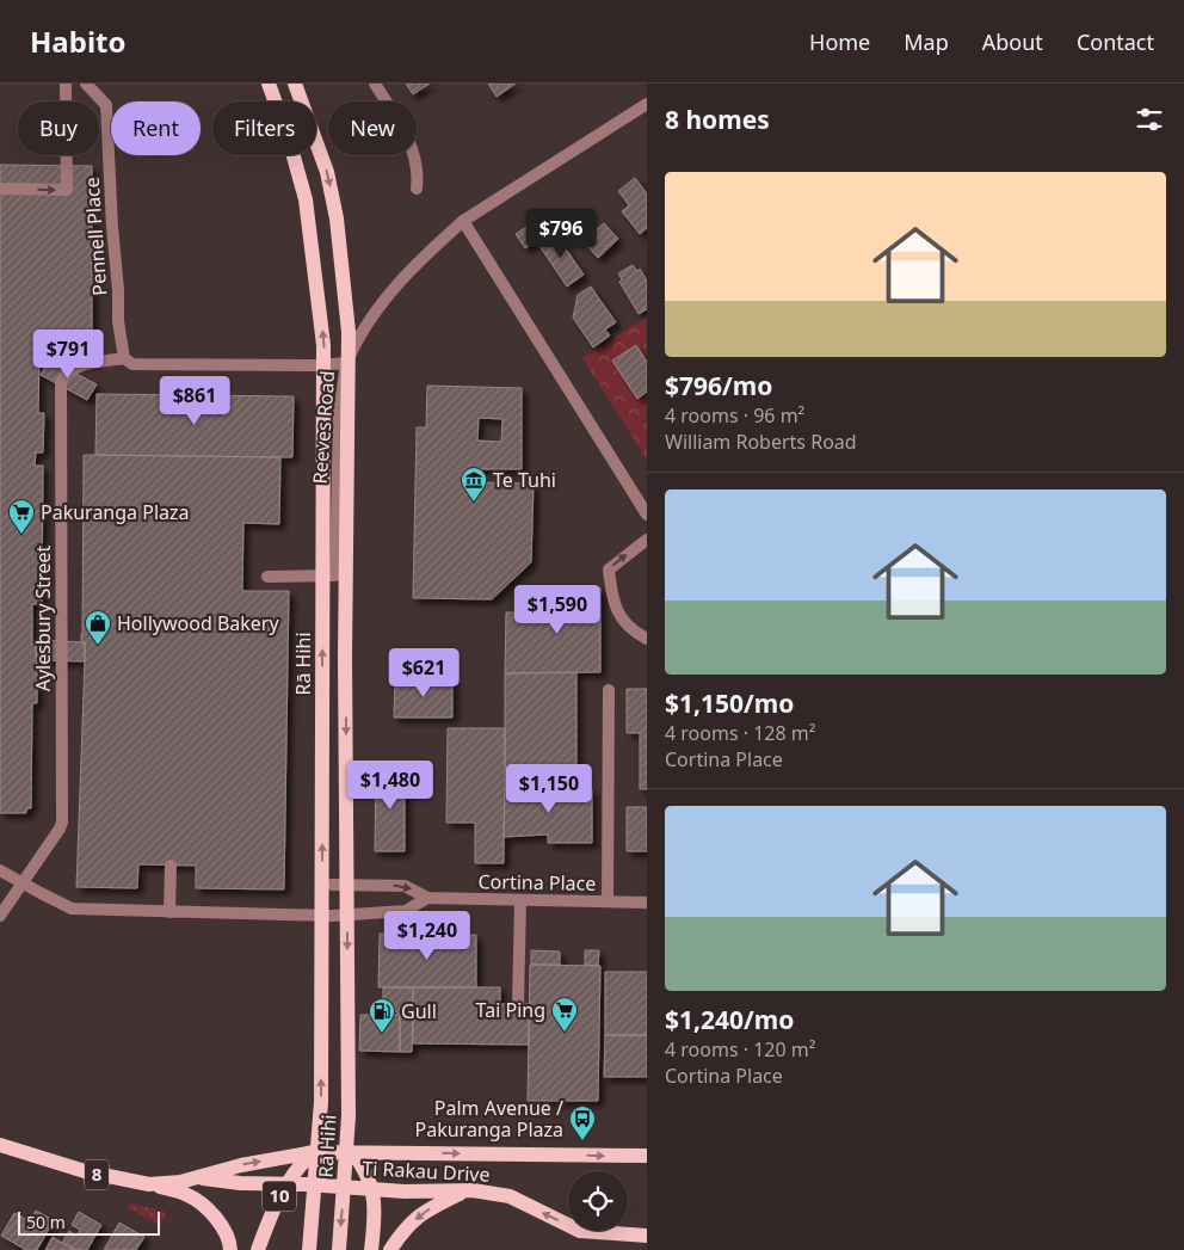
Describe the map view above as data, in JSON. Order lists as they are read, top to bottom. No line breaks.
{"streets":{"main road":["Rā Hihi","Ti Rakau Drive","8","10"],"street":["Pennell Place","Reeves Road","Aylesbury Street","Cortina Place"]},"crossings":[["Pennell Place","Aylesbury Street"],["Reeves Road","Aylesbury Street"],["Ti Rakau Drive","10"]],"places":{"museum":["Te Tuhi"],"supermarket":["Pakuranga Plaza","Tai Ping"],"shop":["Hollywood Bakery"],"fuel station":["Gull"],"bus stop":["Palm Avenue / Pakuranga Plaza"]},"scale_bar":"50 m","page":{"header":"Habito","nav":["Home","Map","About","Contact"],"heading":"8 homes","chip":["Buy","Rent","Filters","New"],"list":[{"name":"$796/mo","note":"4 rooms · 96 m² · William Roberts Road"},{"name":"$1,150/mo","note":"4 rooms · 128 m² · Cortina Place"},{"name":"$1,240/mo","note":"4 rooms · 120 m² · Cortina Place"}],"price":["$796","$791","$861","$1,590","$621","$1,480","$1,150","$1,240"],"scale":"50 m"}}
